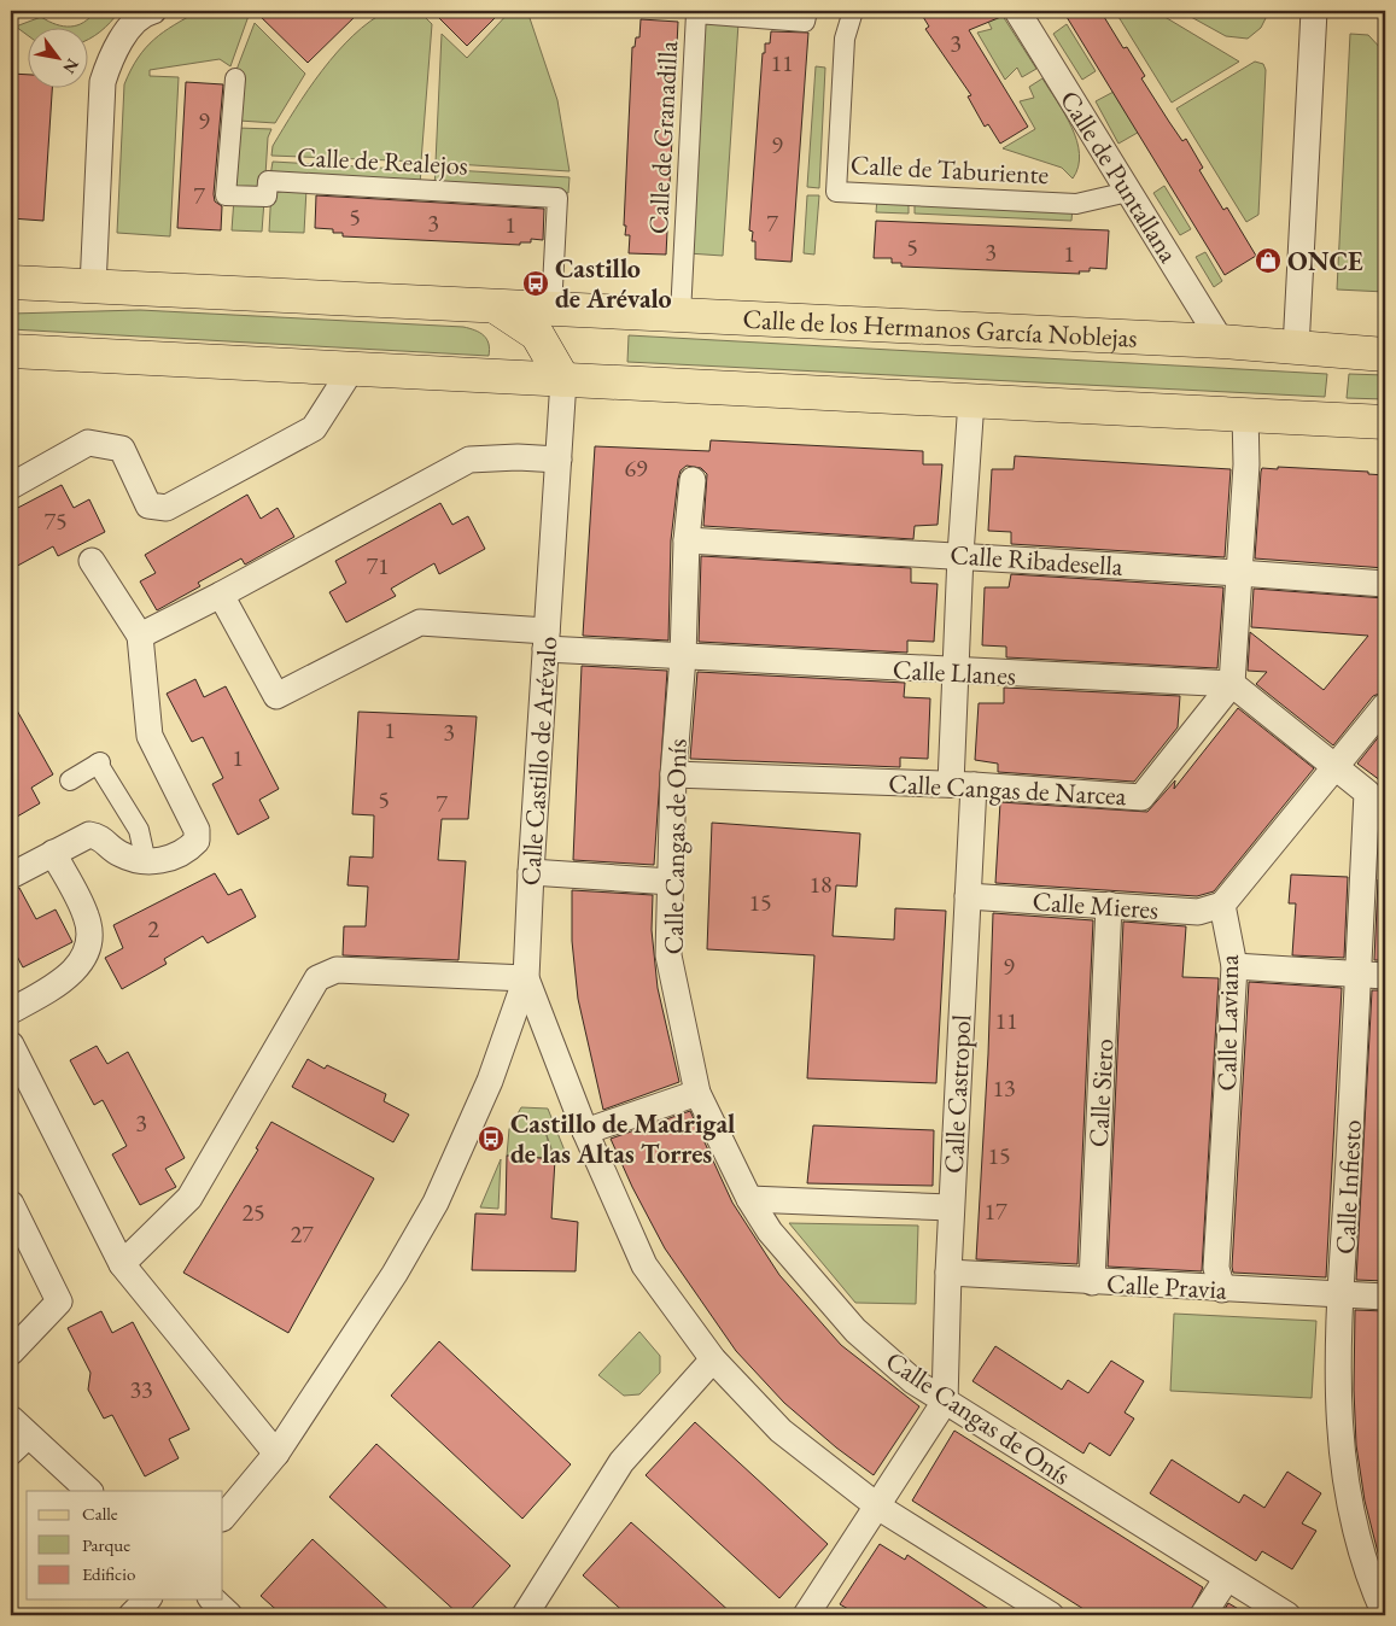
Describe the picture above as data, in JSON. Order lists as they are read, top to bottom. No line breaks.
{"streets":{"main road":["Calle de los Hermanos García Noblejas"],"street":["Calle de Granadilla","Calle de Realejos","Calle de Taburiente","Calle de Puntallana","Calle Ribadesella","Calle Llanes","Calle Castillo de Arévalo","Calle Cangas de Narcea","Calle Cangas de Onís","Calle Mieres","Calle Laviana","Calle Siero","Calle Castropol","Calle Infiesto","Calle Pravia"]},"crossings":[["Calle de Granadilla","Calle de los Hermanos García Noblejas"],["Calle de Realejos","Calle de los Hermanos García Noblejas"],["Calle de Taburiente","Calle de Puntallana"],["Calle de Puntallana","Calle de los Hermanos García Noblejas"],["Calle Ribadesella","Calle Cangas de Onís"],["Calle Ribadesella","Calle Castropol"],["Calle Llanes","Calle Castillo de Arévalo"],["Calle Llanes","Calle Cangas de Narcea"],["Calle Llanes","Calle Cangas de Onís"],["Calle Llanes","Calle Castropol"],["Calle Cangas de Narcea","Calle Cangas de Onís"],["Calle Cangas de Narcea","Calle Castropol"],["Calle Cangas de Onís","Calle Castropol"],["Calle Mieres","Calle Laviana"],["Calle Mieres","Calle Siero"],["Calle Mieres","Calle Castropol"],["Calle Laviana","Calle Pravia"],["Calle Siero","Calle Pravia"],["Calle Castropol","Calle Pravia"],["Calle Infiesto","Calle Pravia"]],"places":{"shop":["ONCE"],"bus stop":["Castillo de Arévalo","Castillo de Madrigal de las Altas Torres"]},"house_numbers":["3","11","9","9","7","5","3","7","1","5","3","1","69","75","71","1","3","1","5","7","18","15","2","9","11","13","3","15","17","25","27","33"],"legend":["Calle","Parque","Edificio"],"north":"bottom right"}
